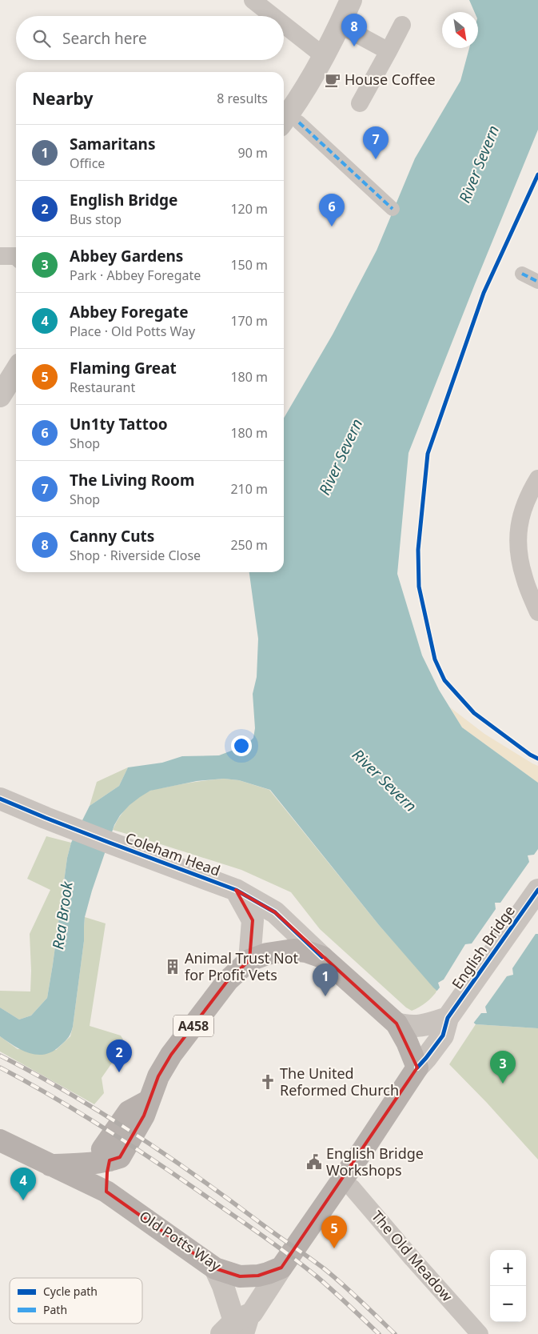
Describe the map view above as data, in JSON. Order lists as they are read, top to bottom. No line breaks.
{"streets":{"main road":["Coleham Head","A458","Old Potts Way"],"street":["English Bridge","The Old Meadow"]},"crossings":[["Coleham Head","English Bridge"],["Coleham Head","A458"],["A458","Old Potts Way"]],"water":["River Severn","Rea Brook"],"places":{"cafe":["House Coffee"],"building":["Animal Trust Not for Profit Vets"],"church":["The United Reformed Church"],"public building":["English Bridge Workshops"]},"legend":["Cycle path","Path"],"north":"bottom right","page":{"pins":["8","7","6","1","2","3","4","5"],"search":"Search here","heading":["Nearby","8 results"],"list":[{"mark":"1","name":"Samaritans","note":"Office","value":"90 m"},{"mark":"2","name":"English Bridge","note":"Bus stop","value":"120 m"},{"mark":"3","name":"Abbey Gardens","note":"Park · Abbey Foregate","value":"150 m"},{"mark":"4","name":"Abbey Foregate","note":"Place · Old Potts Way","value":"170 m"},{"mark":"5","name":"Flaming Great","note":"Restaurant","value":"180 m"},{"mark":"6","name":"Un1ty Tattoo","note":"Shop","value":"180 m"},{"mark":"7","name":"The Living Room","note":"Shop","value":"210 m"},{"mark":"8","name":"Canny Cuts","note":"Shop · Riverside Close","value":"250 m"}],"map_buttons":["+","−"]}}
